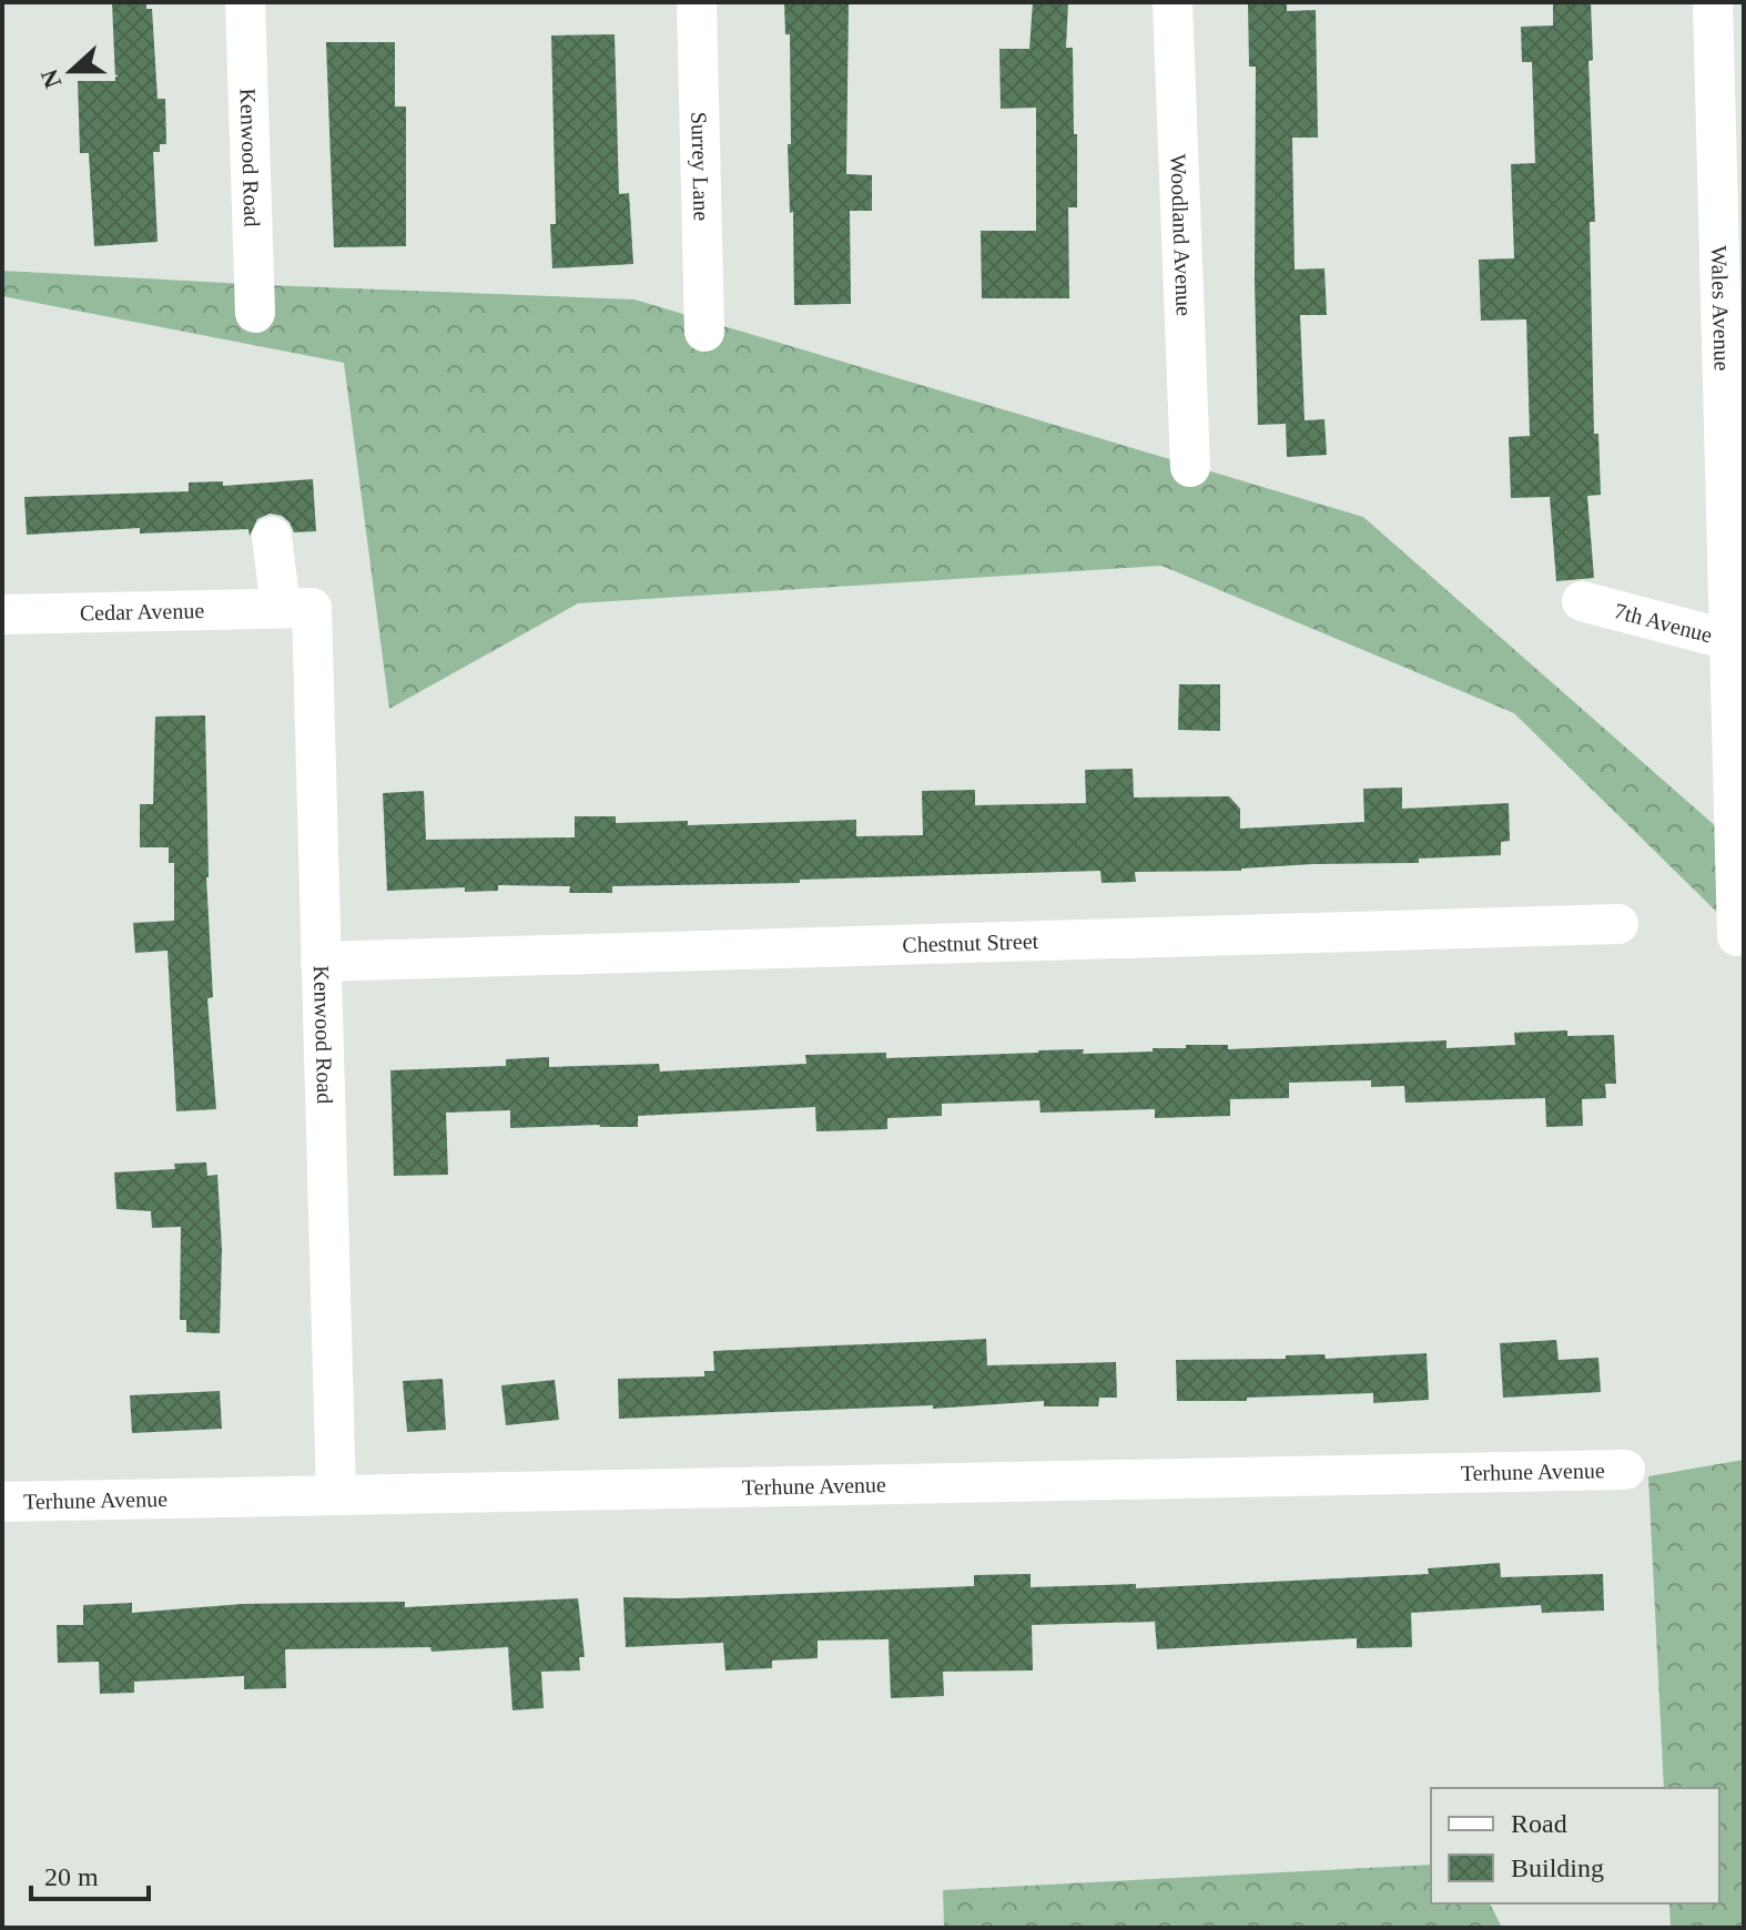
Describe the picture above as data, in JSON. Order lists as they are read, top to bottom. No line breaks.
{"streets":{"street":["Kenwood Road","Surrey Lane","Woodland Avenue","Wales Avenue","Cedar Avenue","7th Avenue","Chestnut Street","Terhune Avenue"]},"crossings":[["Kenwood Road","Cedar Avenue"],["Kenwood Road","Chestnut Street"],["Kenwood Road","Terhune Avenue"],["Wales Avenue","7th Avenue"]],"legend":["Road","Building"],"scale_bar":"20 m","north":"left"}
